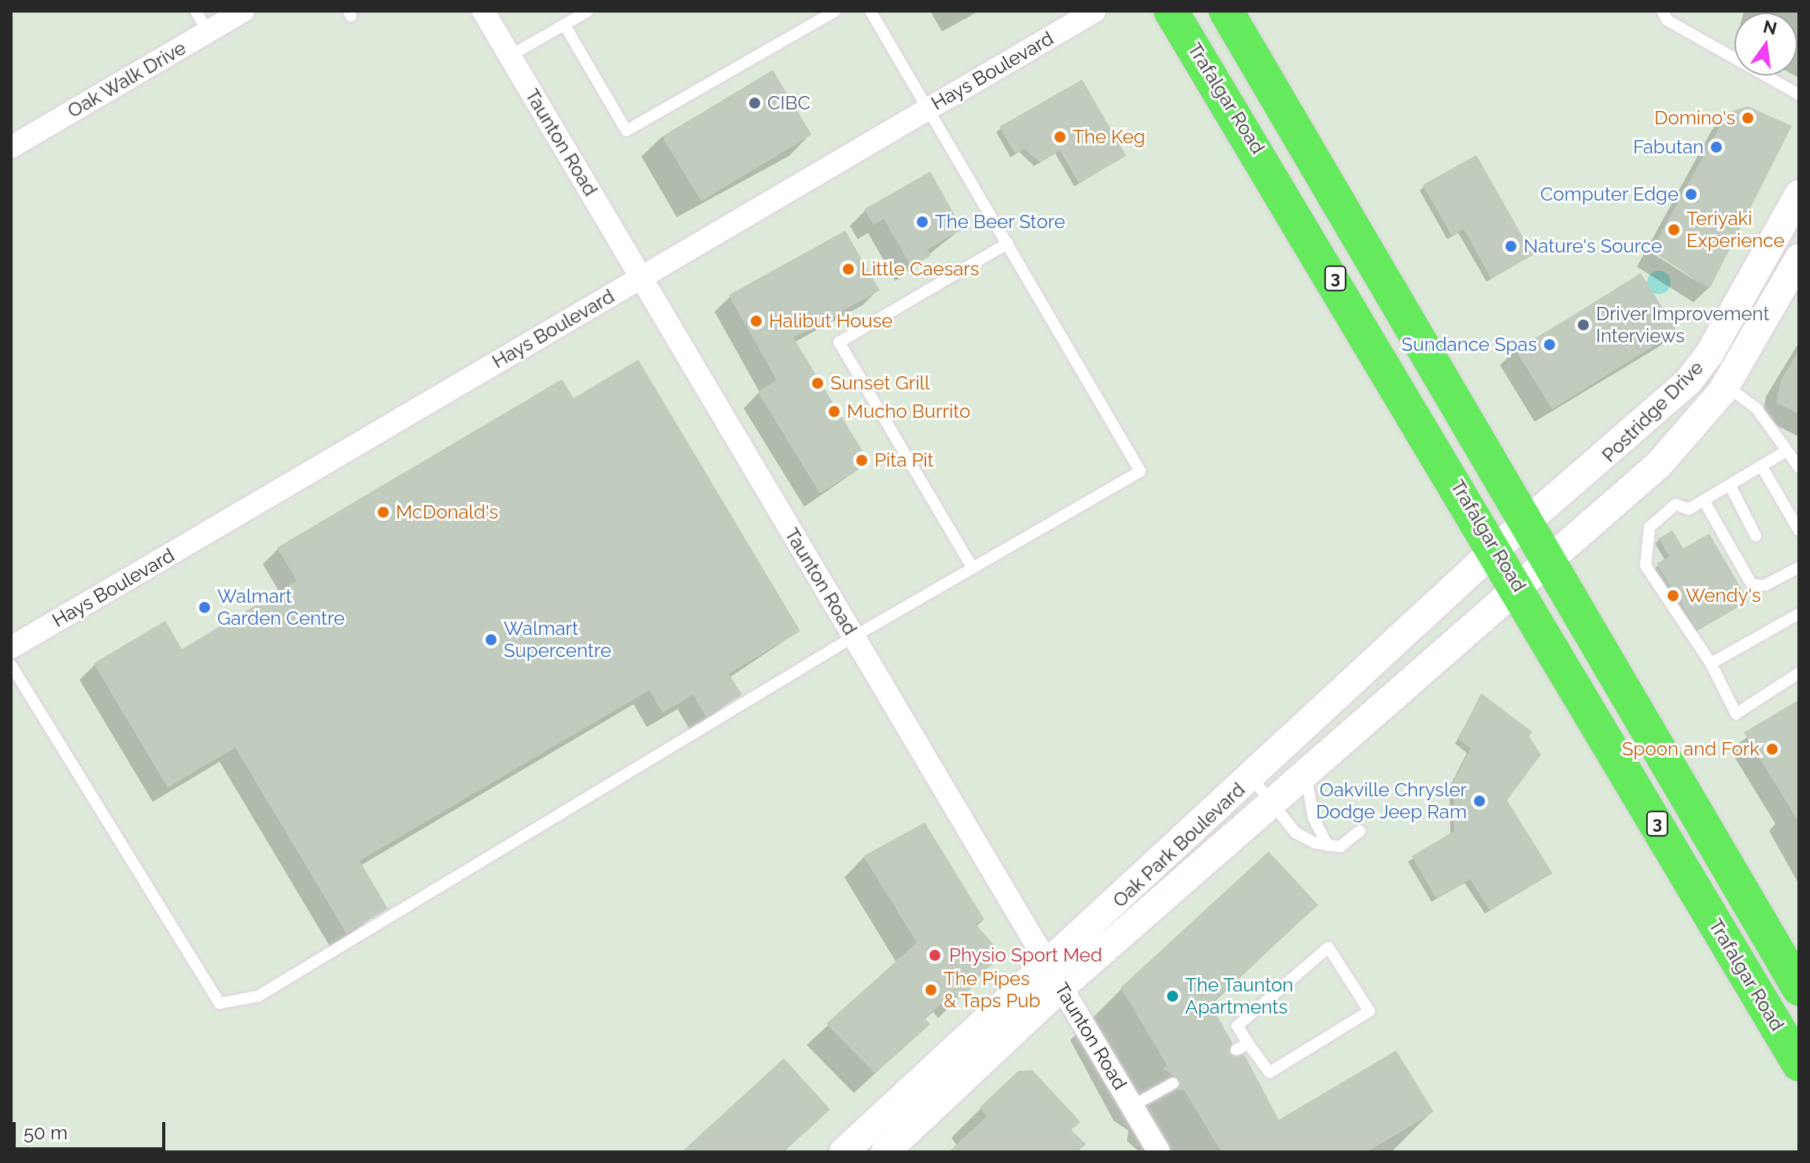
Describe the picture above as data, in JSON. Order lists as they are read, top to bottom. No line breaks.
{"streets":{"main road":["Trafalgar Road","3"],"street":["Hays Boulevard","Oak Walk Drive","Taunton Road","Postridge Drive","Oak Park Boulevard"]},"crossings":[["Hays Boulevard","Taunton Road"],["Trafalgar Road","Postridge Drive"],["Trafalgar Road","Oak Park Boulevard"],["Taunton Road","Oak Park Boulevard"],["Postridge Drive","Oak Park Boulevard"]],"places":["CIBC","Domino's","The Keg","Fabutan","Computer Edge","The Beer Store","Teriyaki Experience","Nature's Source","Little Caesars","Halibut House","Driver Improvement Interviews","Sundance Spas","Sunset Grill","Mucho Burrito","Pita Pit","McDonald's","Wendy's","Walmart Garden Centre","Walmart Supercentre","Spoon and Fork","Oakville Chrysler Dodge Jeep Ram","Physio Sport Med","The Pipes & Taps Pub","The Taunton Apartments"],"scale_bar":"50 m","north":"top"}
